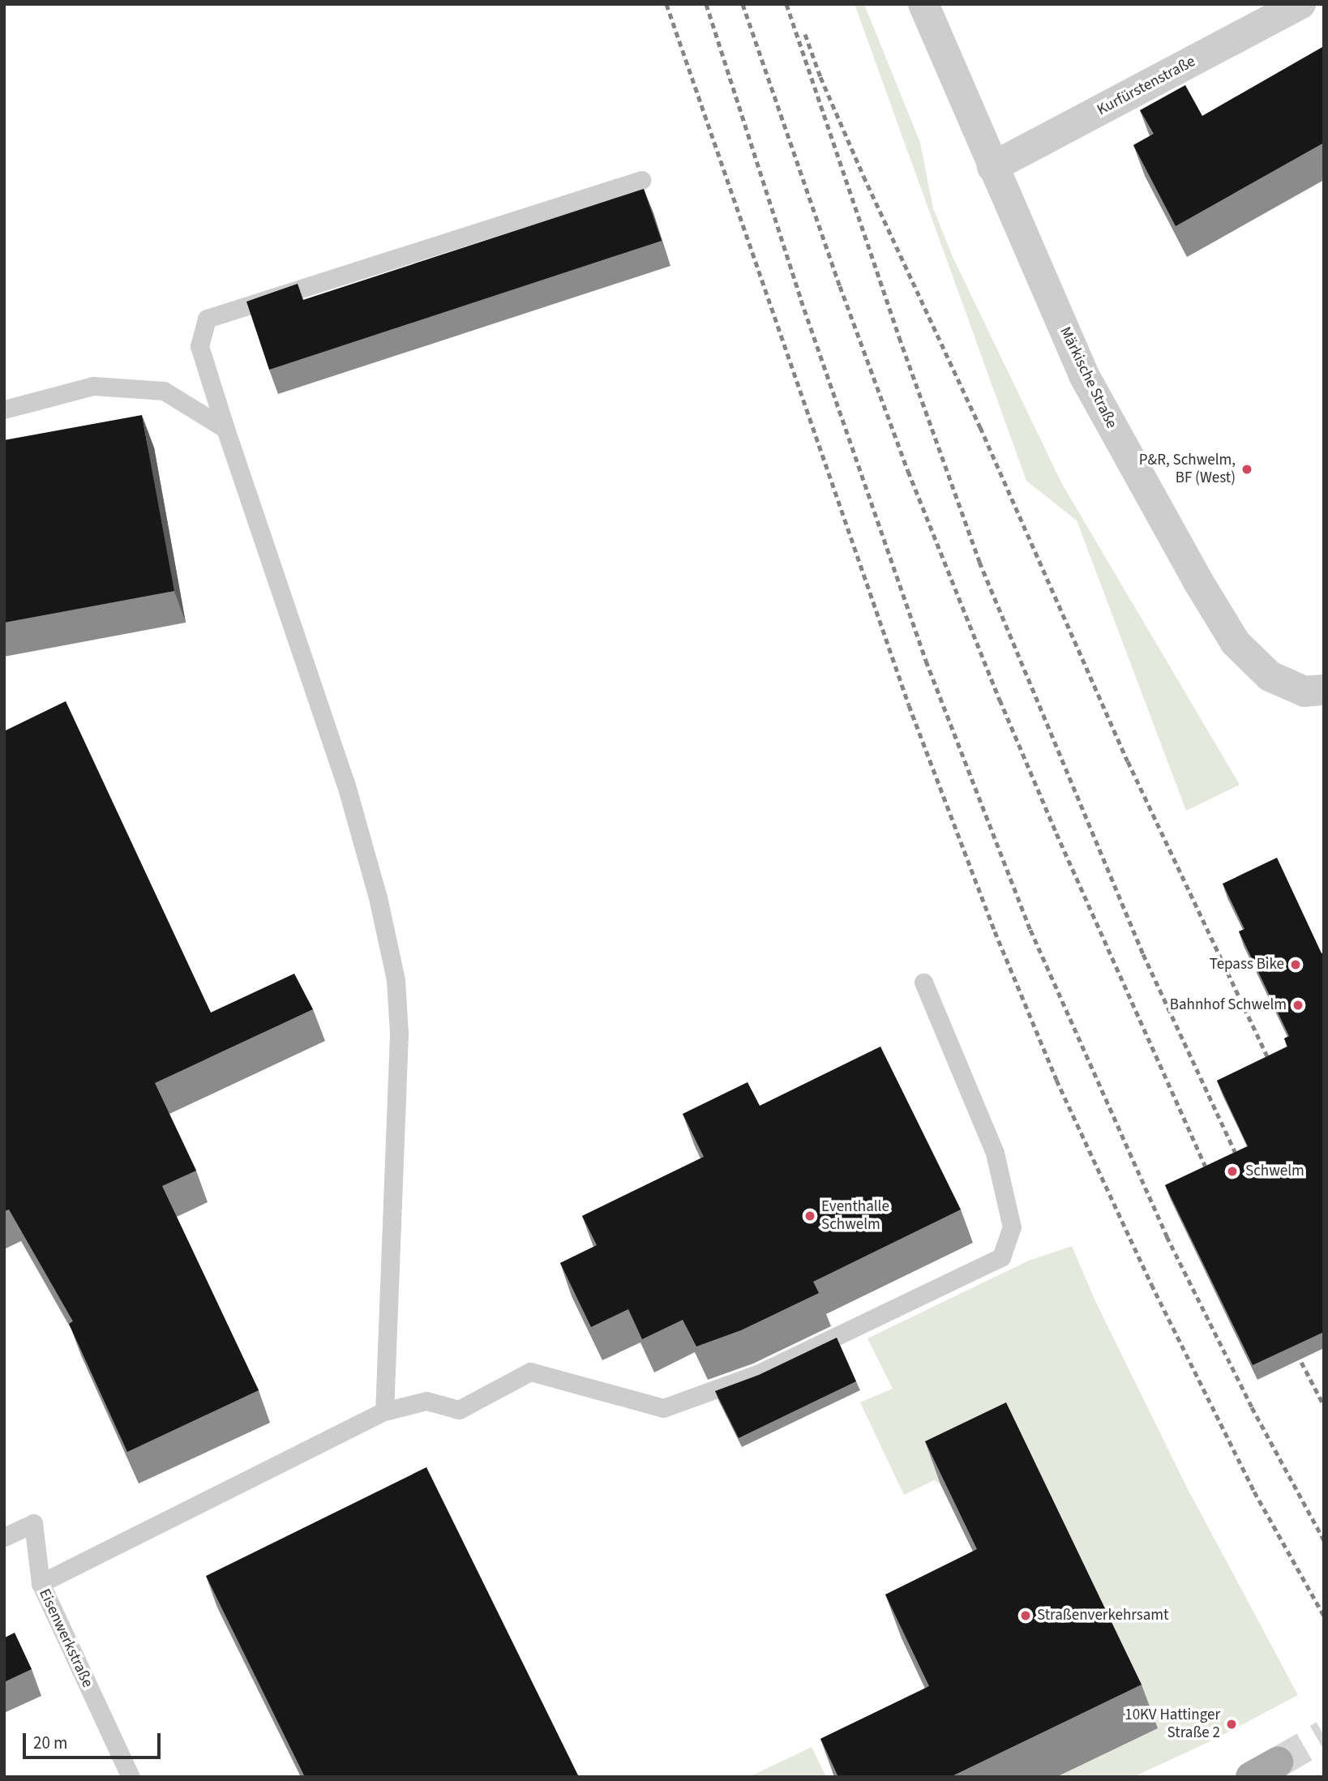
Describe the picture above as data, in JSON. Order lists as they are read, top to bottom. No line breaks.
{"streets":{"street":["Kurfürstenstraße","Märkische Straße"],"lane":["Eisenwerkstraße"]},"crossings":[["Kurfürstenstraße","Märkische Straße"]],"places":["P&R, Schwelm, BF (West)","Tepass Bike","Bahnhof Schwelm","Schwelm","Eventhalle Schwelm","Straßenverkehrsamt","10KV Hattinger Straße 2"],"scale_bar":"20 m"}
